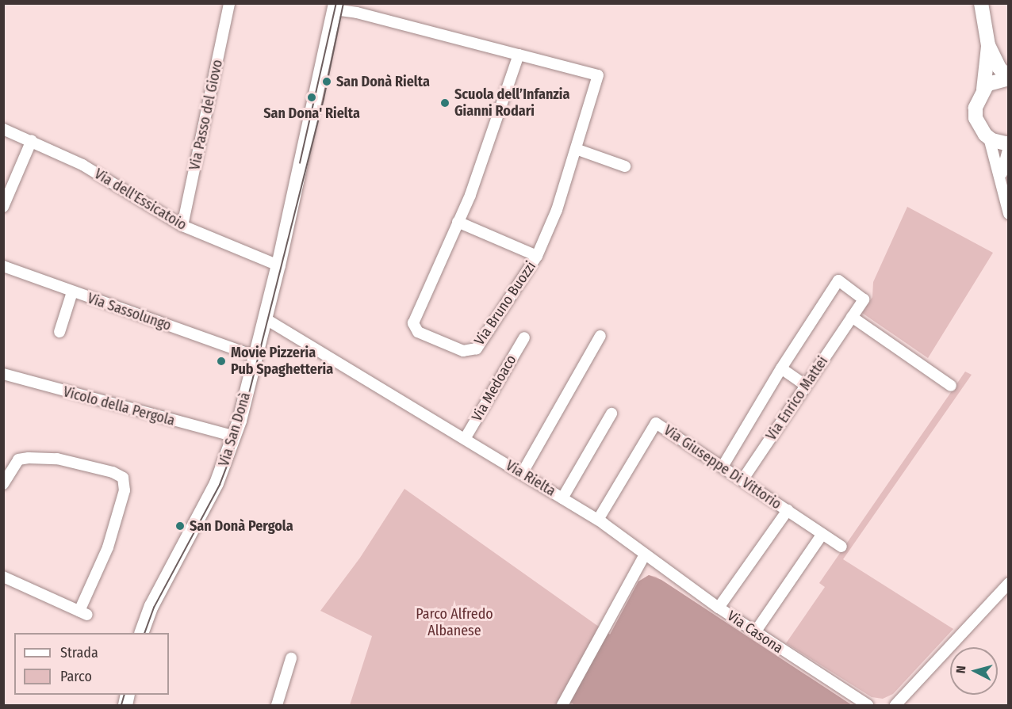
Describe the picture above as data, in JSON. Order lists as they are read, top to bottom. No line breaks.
{"streets":{"street":["Via Passo del Giovo","Via dell'Essicatoio","Via Bruno Buozzi","Via Sassolungo","Via Medoaco","Via Enrico Mattei","Vicolo della Pergola","Via San Donà","Via Giuseppe Di Vittorio","Via Rielta","Via Casona"]},"crossings":[["Via Passo del Giovo","Via dell'Essicatoio"],["Via dell'Essicatoio","Via San Donà"],["Via Bruno Buozzi","Via San Donà"],["Via Sassolungo","Via San Donà"],["Via Medoaco","Via Rielta"],["Via Enrico Mattei","Via Giuseppe Di Vittorio"],["Vicolo della Pergola","Via San Donà"],["Via San Donà","Via Rielta"],["Via Giuseppe Di Vittorio","Via Rielta"],["Via Rielta","Via Casona"]],"parks":["Parco Alfredo Albanese"],"places":["San Donà Rielta","San Dona' Rielta","Scuola dell’Infanzia Gianni Rodari","Movie Pizzeria Pub Spaghetteria","San Donà Pergola"],"legend":["Strada","Parco"],"north":"left"}
